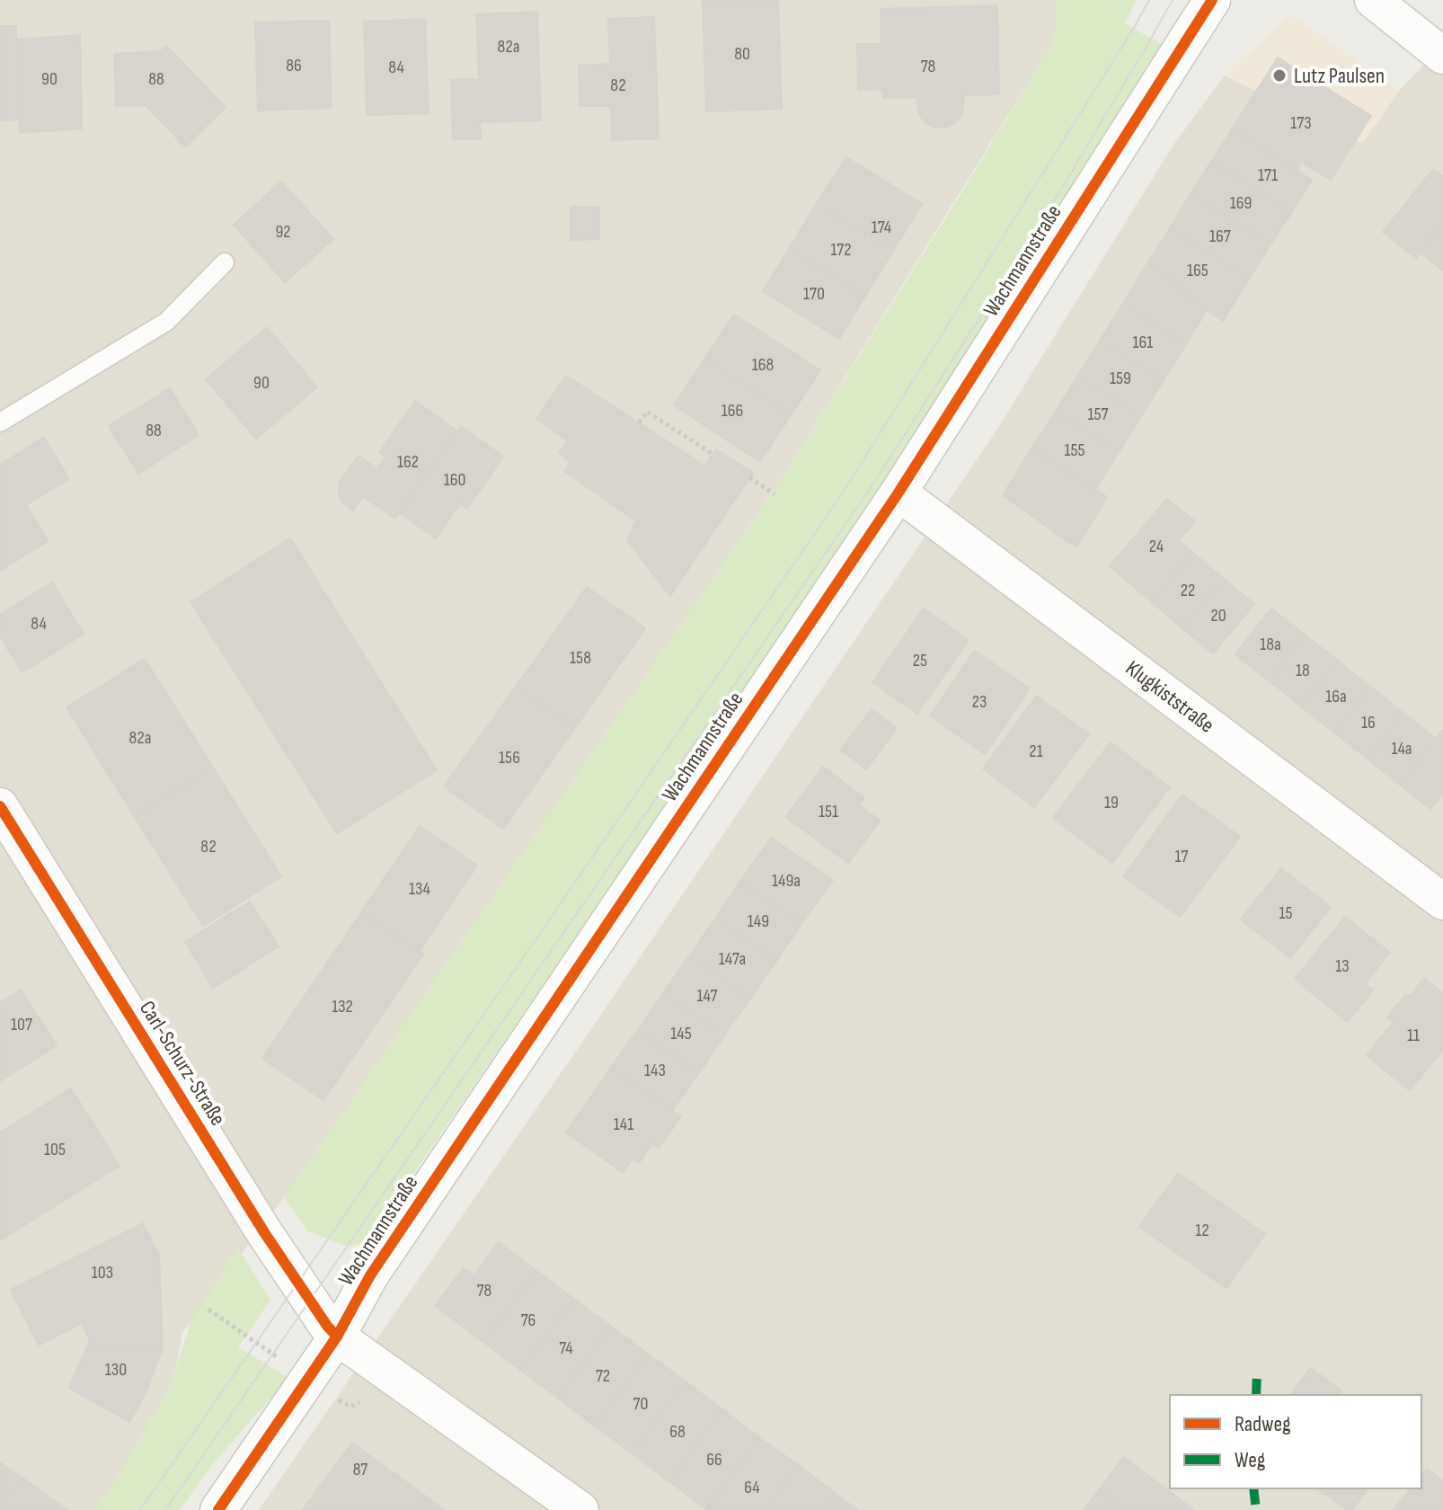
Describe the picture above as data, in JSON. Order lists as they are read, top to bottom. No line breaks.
{"streets":{"street":["Wachmannstraße","Klugkiststraße","Carl-Schurz-Straße"]},"crossings":[["Wachmannstraße","Klugkiststraße"],["Wachmannstraße","Carl-Schurz-Straße"]],"places":["Lutz Paulsen"],"house_numbers":["82a","80","86","78","84","90","88","82","173","171","169","174","92","167","172","165","170","161","168","159","90","166","157","88","155","162","160","24","22","20","84","18a","158","25","18","16a","23","16","82a","14a","21","156","19","151","82","17","149a","134","15","149","147a","13","147","132","107","145","11","143","141","105","12","103","78","76","74","130","72","70","68","66","87","64"],"legend":["Radweg","Weg"]}
